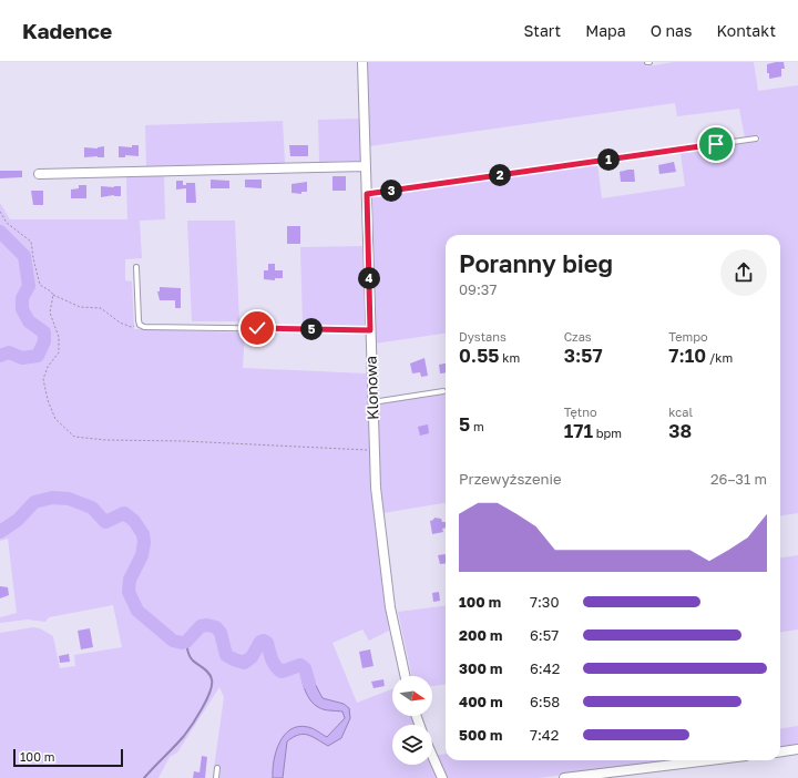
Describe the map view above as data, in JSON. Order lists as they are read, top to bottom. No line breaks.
{"streets":{"street":["Klonowa"]},"scale_bar":"100 m","north":"right","page":{"header":"Kadence","nav":["Start","Mapa","O nas","Kontakt"],"pins":["1","2","3","4","5"],"heading":["Poranny bieg","09:37"],"stats":[["Dystans","0.55 km"],["Czas","3:57"],["Tempo","7:10 /km"],["5 m"],["Tętno","171 bpm"],["kcal","38"]],"chart":["Przewyższenie","26–31 m"],"list":[{"name":"100 m","note":"7:30"},{"name":"200 m","note":"6:57"},{"name":"300 m","note":"6:42"},{"name":"400 m","note":"6:58"},{"name":"500 m","note":"7:42"}],"scale":"100 m"}}
